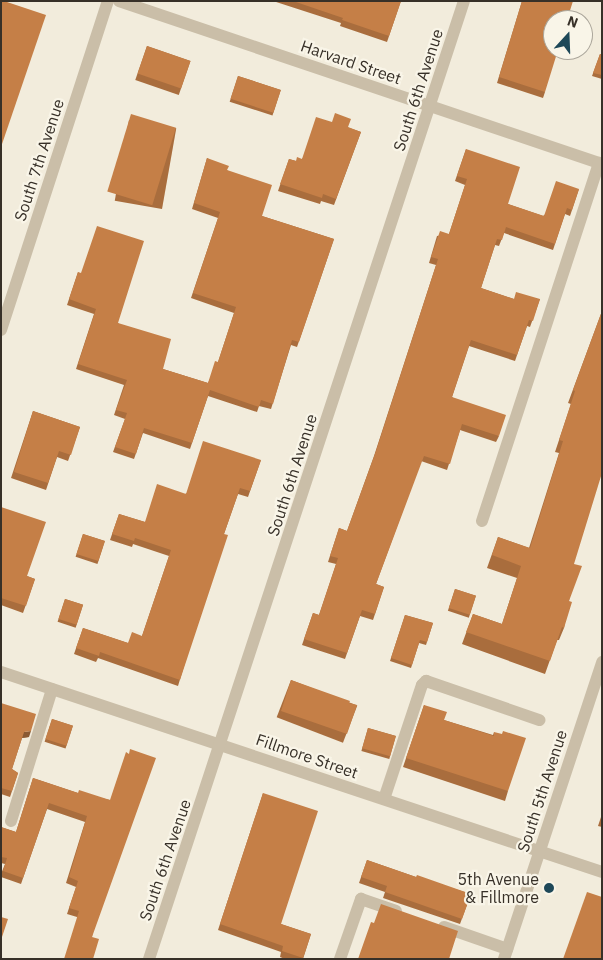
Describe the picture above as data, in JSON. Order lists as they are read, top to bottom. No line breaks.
{"streets":{"street":["Harvard Street","South 6th Avenue","South 7th Avenue","Fillmore Street","South 5th Avenue"]},"crossings":[["Harvard Street","South 6th Avenue"],["South 6th Avenue","Fillmore Street"],["Fillmore Street","South 5th Avenue"]],"places":["5th Avenue & Fillmore"],"north":"top"}
